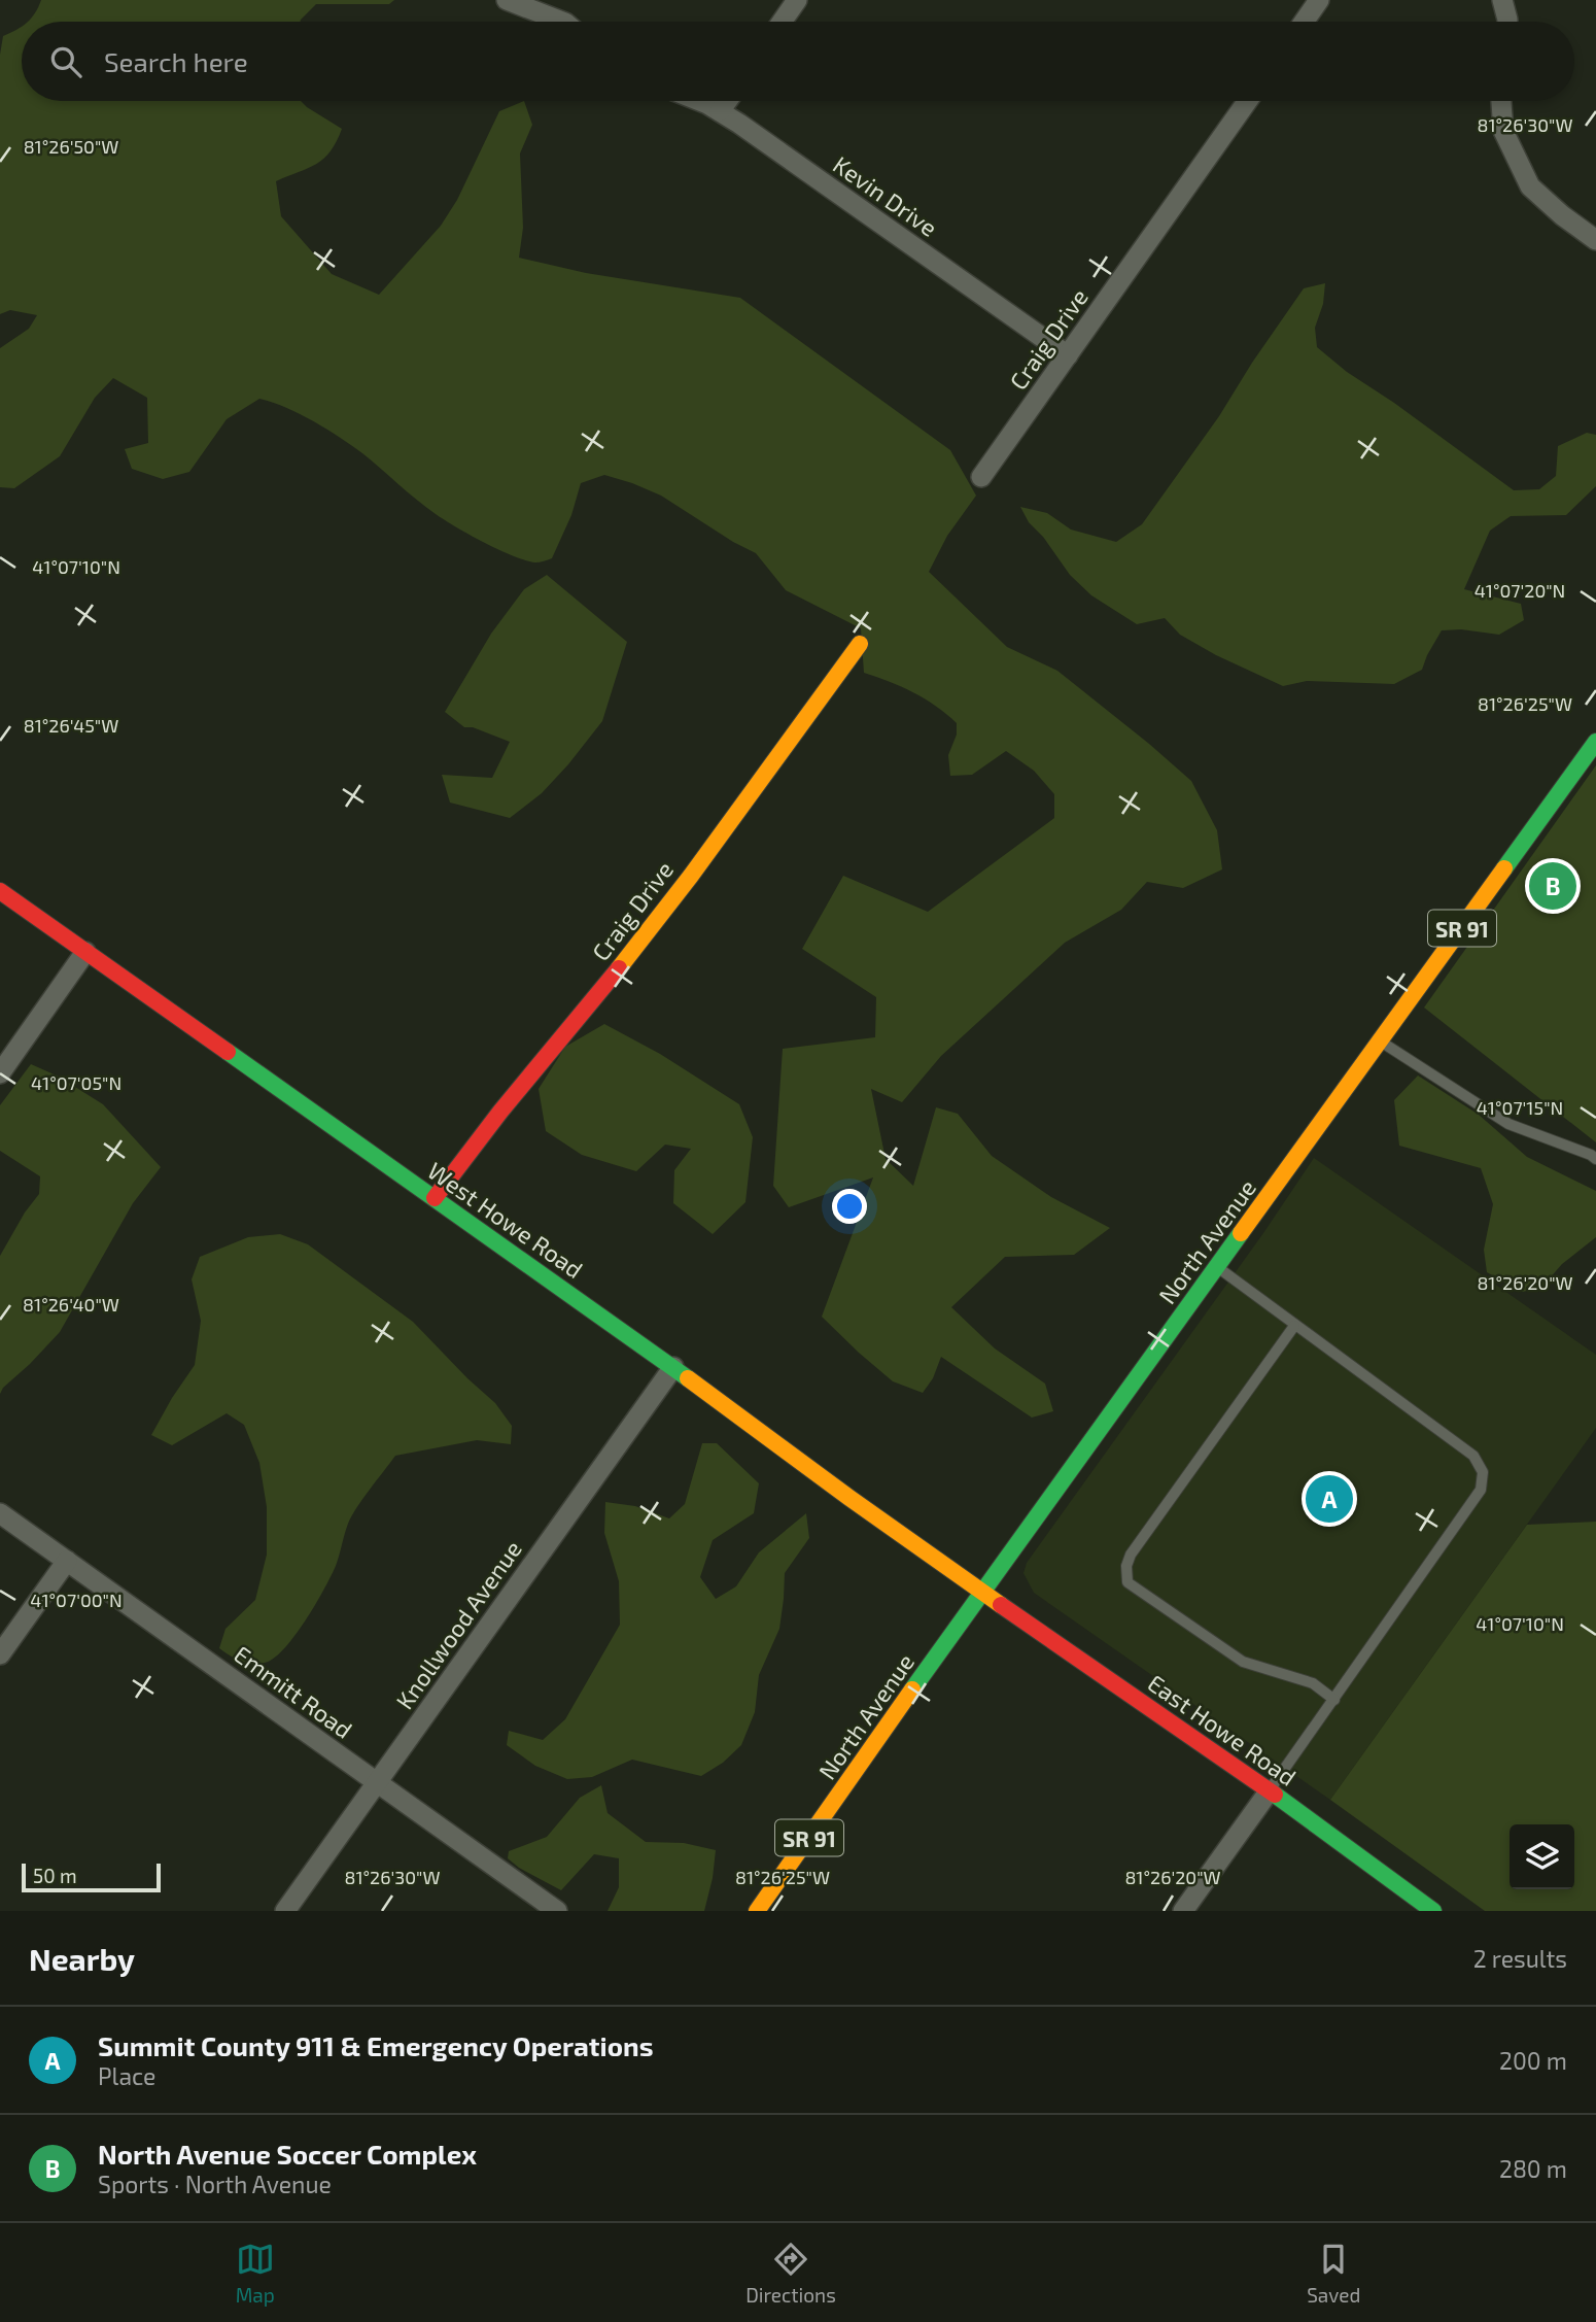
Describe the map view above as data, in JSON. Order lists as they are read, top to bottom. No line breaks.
{"streets":{"main road":["Craig Drive","SR 91","West Howe Road","North Avenue","East Howe Road"],"street":["Kevin Drive","Knollwood Avenue","Emmitt Road"]},"crossings":[["Kevin Drive","Craig Drive"],["Craig Drive","West Howe Road"],["West Howe Road","North Avenue"],["West Howe Road","Knollwood Avenue"],["West Howe Road","East Howe Road"],["North Avenue","East Howe Road"],["Knollwood Avenue","Emmitt Road"]],"scale_bar":"50 m","page":{"search":"Search here","pins":["B","A"],"scale":"50 m","heading":["Nearby","2 results"],"list":[{"mark":"A","name":"Summit County 911 & Emergency Operations","note":"Place","value":"200 m"},{"mark":"B","name":"North Avenue Soccer Complex","note":"Sports · North Avenue","value":"280 m"}],"nav":["Map","Directions","Saved"]},"coordinates":["81°26'30\"W","81°26'50\"W","41°07'10\"N","41°07'20\"N","81°26'25\"W","81°26'45\"W","41°07'05\"N","41°07'15\"N","81°26'20\"W","81°26'40\"W","41°07'00\"N"]}
